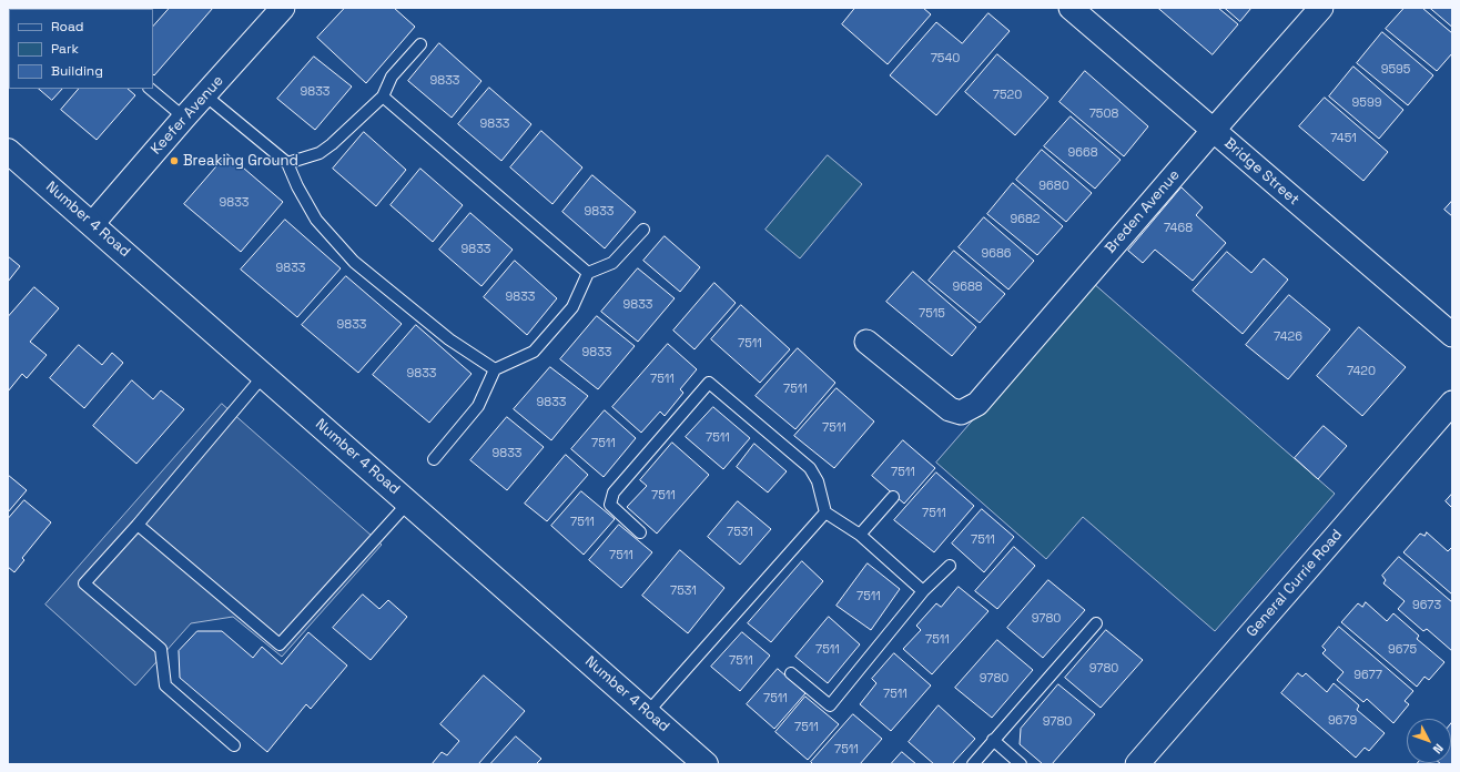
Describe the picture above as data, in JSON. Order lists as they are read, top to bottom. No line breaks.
{"streets":{"main road":["Number 4 Road"],"street":["Keefer Avenue","Bridge Street","Breden Avenue","General Currie Road"]},"crossings":[["Keefer Avenue","Number 4 Road"],["Bridge Street","Breden Avenue"]],"places":["Breaking Ground"],"house_numbers":["7540","9595","9833","9833","7520","9599","7508","9833","7451","9668","9680","9833","9833","9682","7468","9833","9686","9833","9688","9833","9833","7515","9833","7426","7511","9833","7420","9833","7511","7511","9833","7511","7511","7511","9833","7511","7511","7511","7511","7531","7511","7511","7531","7511","9673","9780","7511","7511","9675","7511","9780","9677","9780","7511","7511","9679","9780","7511","7511"],"legend":["Road","Park","Building"],"north":"bottom right"}
